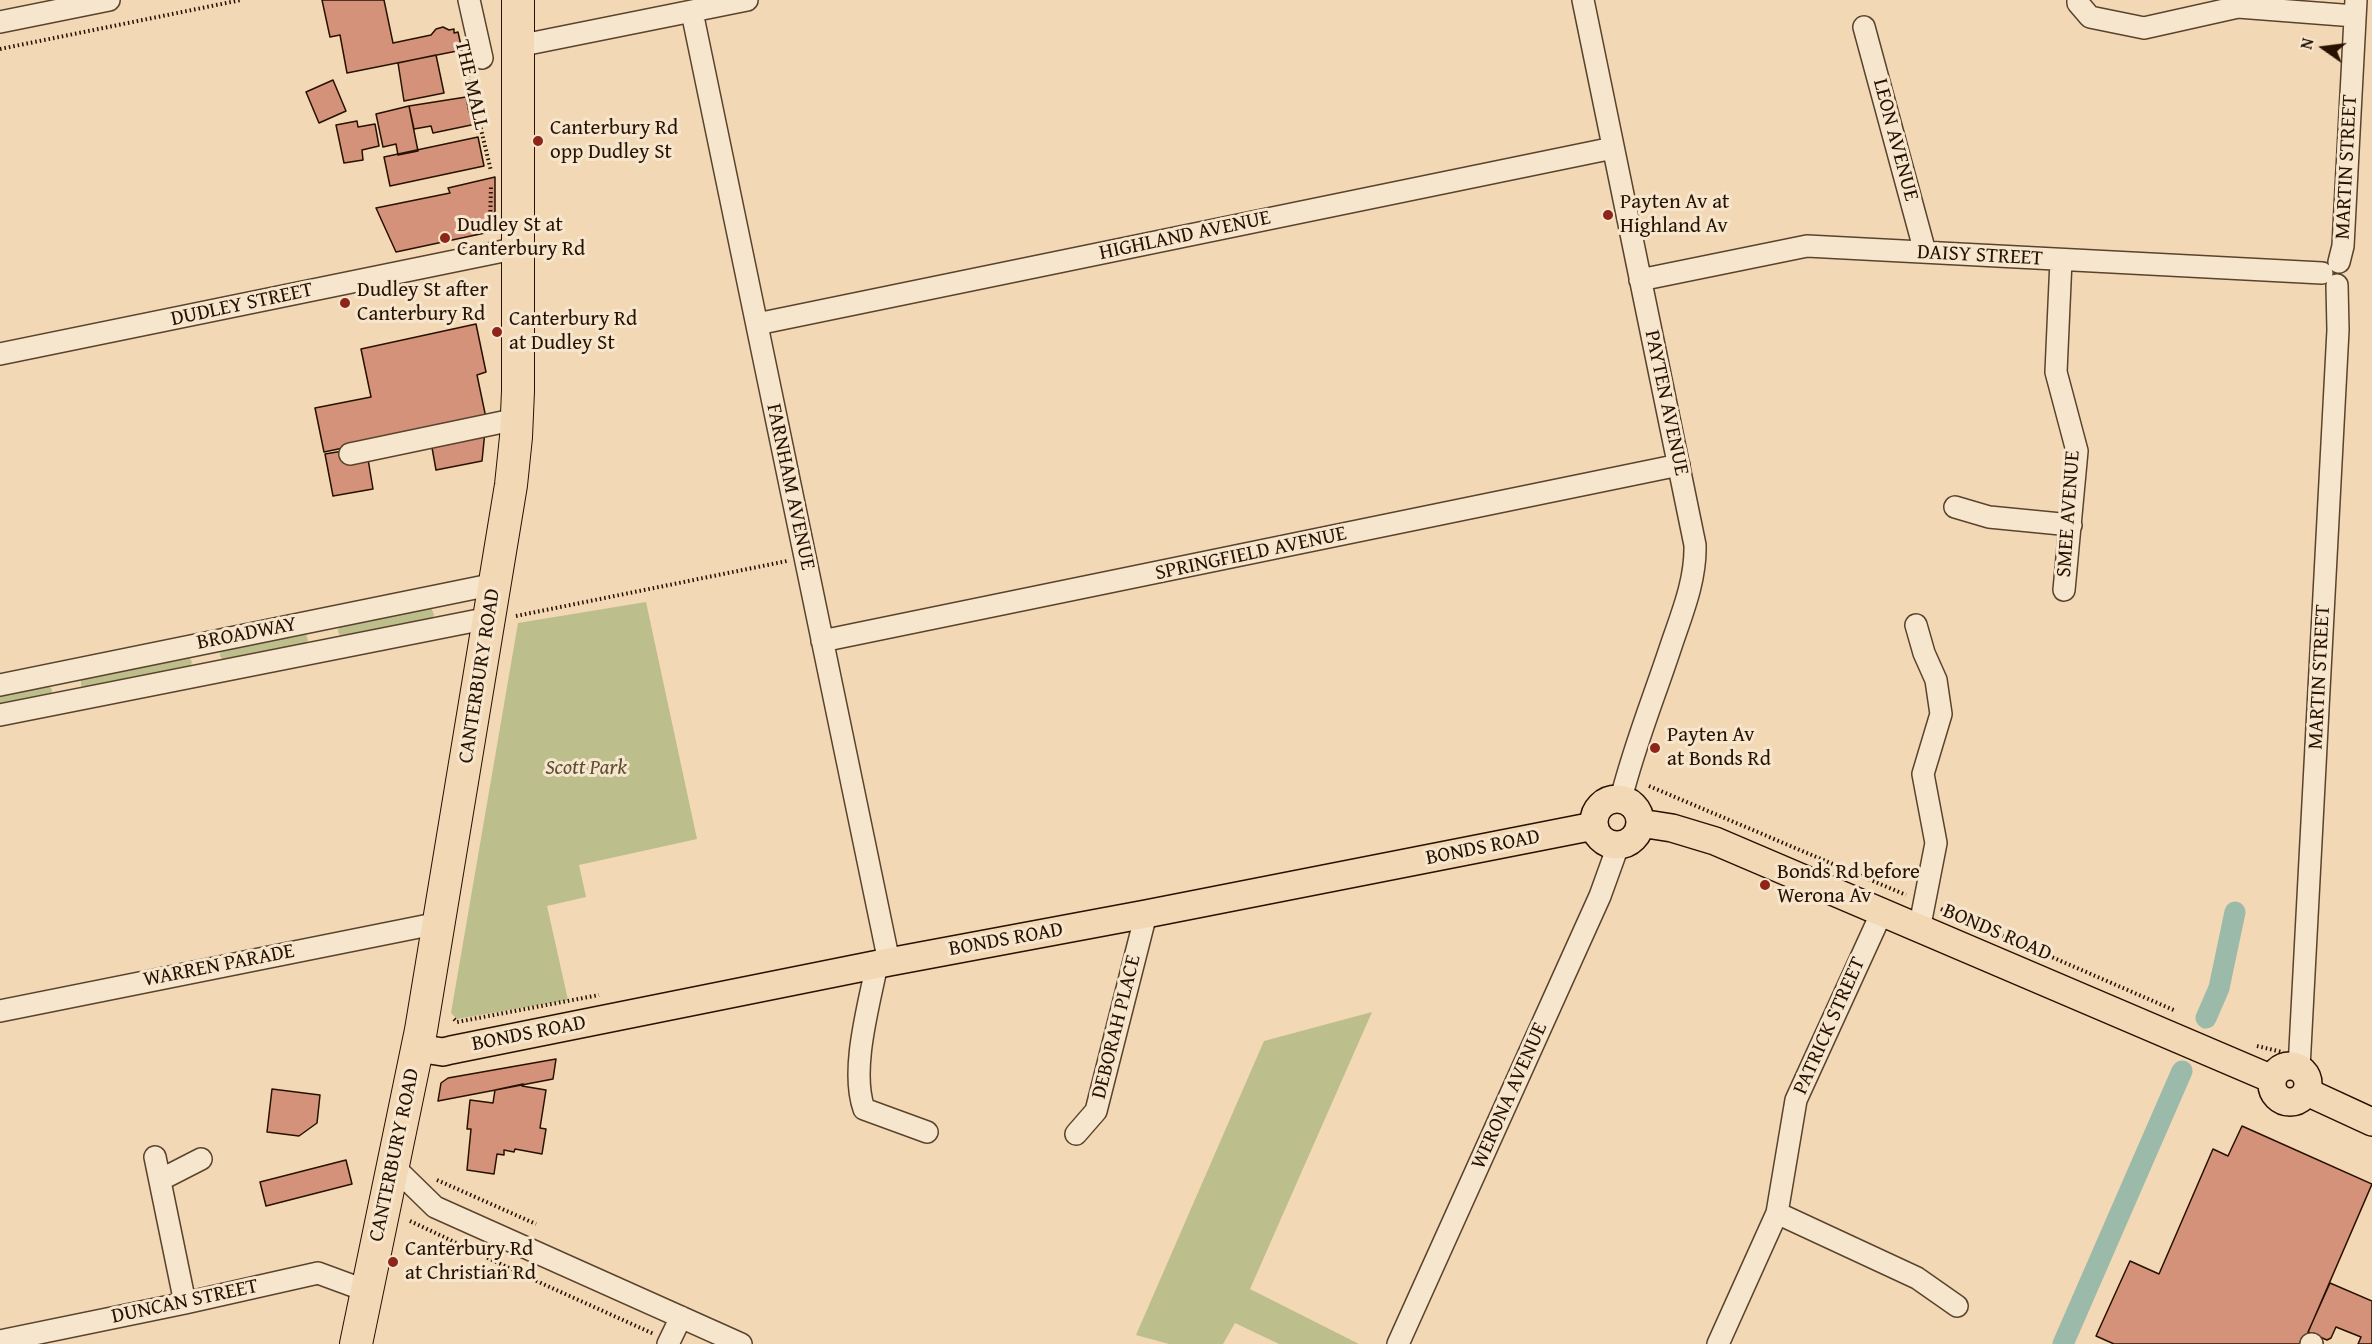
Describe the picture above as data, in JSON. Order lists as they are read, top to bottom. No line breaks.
{"streets":{"highway":["CANTERBURY ROAD"],"main road":["BONDS ROAD"],"street":["THE MALL","LEON AVENUE","MARTIN STREET","HIGHLAND AVENUE","DAISY STREET","DUDLEY STREET","PAYTEN AVENUE","FARNHAM AVENUE","SMEE AVENUE","SPRINGFIELD AVENUE","BROADWAY","WARREN PARADE","PATRICK STREET","DEBORAH PLACE","WERONA AVENUE","DUNCAN STREET"]},"crossings":[["LEON AVENUE","DAISY STREET"],["MARTIN STREET","DAISY STREET"],["MARTIN STREET","BONDS ROAD"],["HIGHLAND AVENUE","PAYTEN AVENUE"],["HIGHLAND AVENUE","FARNHAM AVENUE"],["DAISY STREET","PAYTEN AVENUE"],["DAISY STREET","SMEE AVENUE"],["DUDLEY STREET","CANTERBURY ROAD"],["PAYTEN AVENUE","SPRINGFIELD AVENUE"],["PAYTEN AVENUE","BONDS ROAD"],["PAYTEN AVENUE","WERONA AVENUE"],["FARNHAM AVENUE","SPRINGFIELD AVENUE"],["FARNHAM AVENUE","BONDS ROAD"],["BROADWAY","CANTERBURY ROAD"],["CANTERBURY ROAD","BONDS ROAD"],["CANTERBURY ROAD","WARREN PARADE"],["CANTERBURY ROAD","DUNCAN STREET"],["BONDS ROAD","PATRICK STREET"],["BONDS ROAD","DEBORAH PLACE"],["BONDS ROAD","WERONA AVENUE"]],"parks":["Scott Park"],"places":["Canterbury Rd opp Dudley St","Payten Av at Highland Av","Dudley St at Canterbury Rd","Dudley St after Canterbury Rd","Canterbury Rd at Dudley St","Payten Av at Bonds Rd","Bonds Rd before Werona Av","Canterbury Rd at Christian Rd"],"north":"left"}
